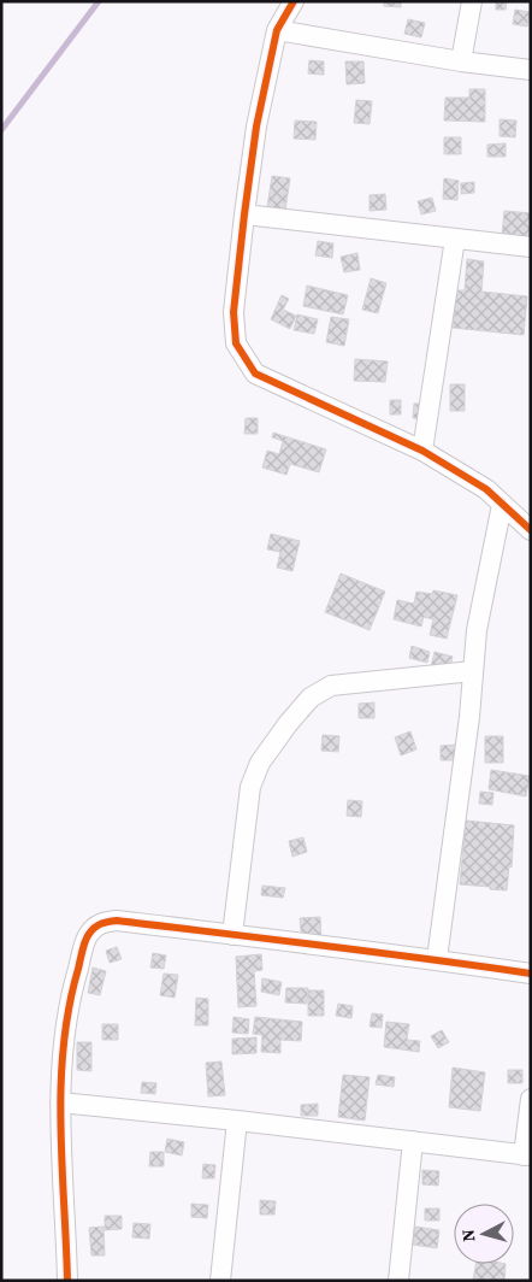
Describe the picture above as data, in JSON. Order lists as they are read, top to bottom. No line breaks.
{"north":"left"}
